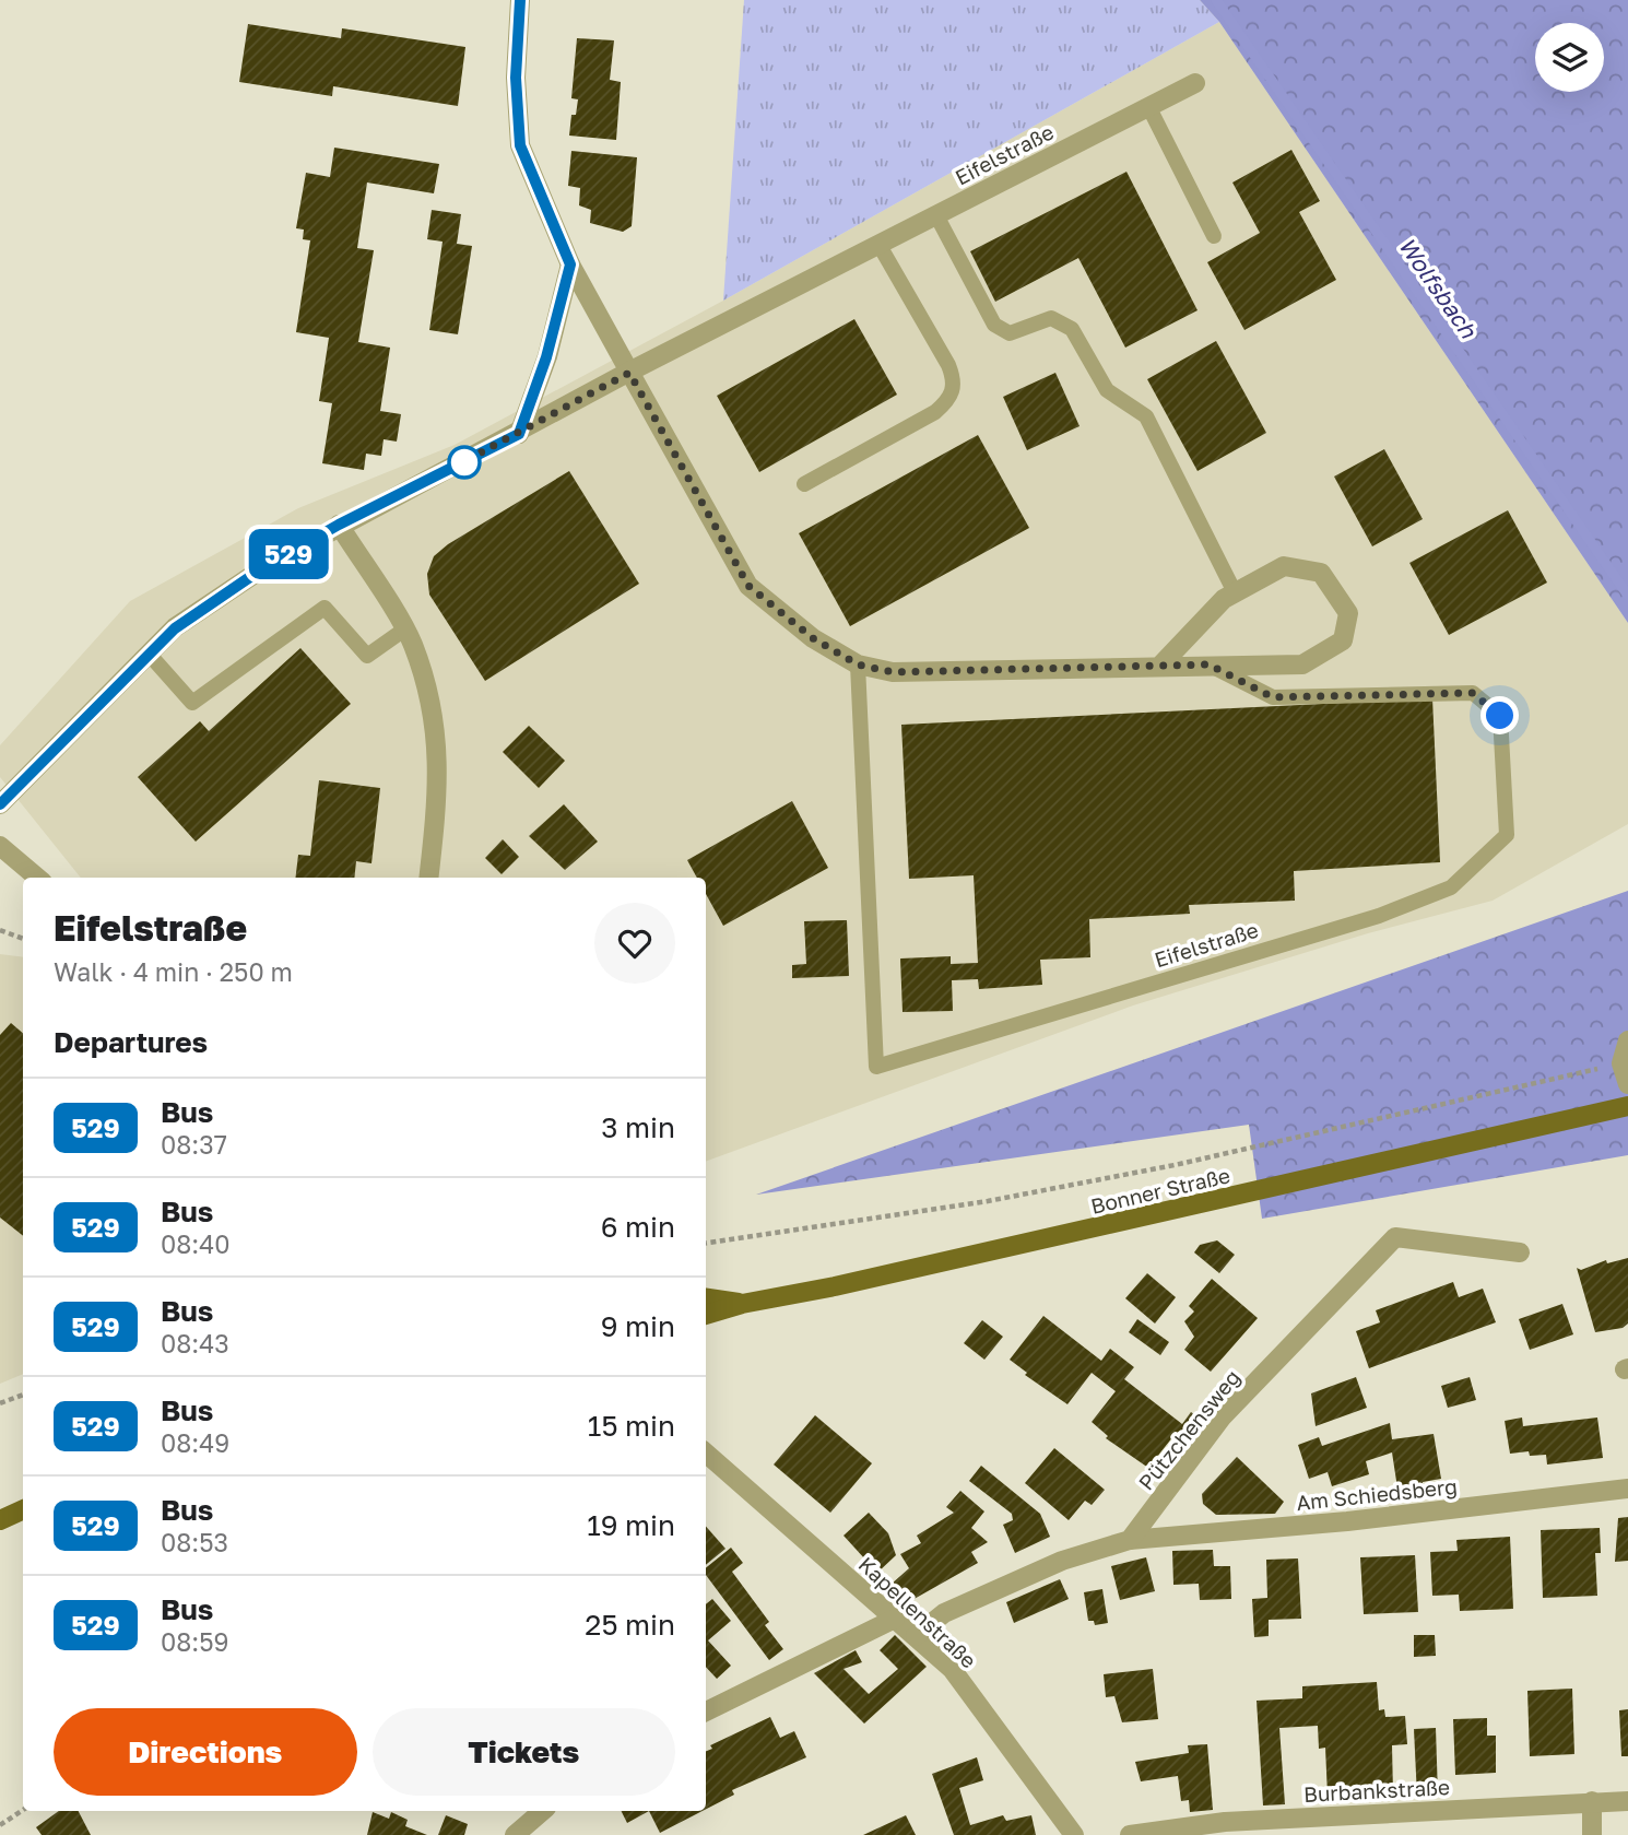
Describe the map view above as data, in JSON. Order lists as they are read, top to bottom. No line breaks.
{"streets":{"main road":["Bonner Straße"],"street":["Eifelstraße","Pützchensweg","Am Schiedsberg","Kapellenstraße","Burbankstraße"]},"crossings":[["Pützchensweg","Am Schiedsberg"]],"water":["Wolfsbach"],"lines":["bus line 529"],"page":{"on_map":"529","heading":[["Eifelstraße","Walk · 4 min · 250 m"],"Departures"],"list":[{"mark":"529","name":"Bus","note":"08:37","value":"3 min"},{"mark":"529","name":"Bus","note":"08:40","value":"6 min"},{"mark":"529","name":"Bus","note":"08:43","value":"9 min"},{"mark":"529","name":"Bus","note":"08:49","value":"15 min"},{"mark":"529","name":"Bus","note":"08:53","value":"19 min"},{"mark":"529","name":"Bus","note":"08:59","value":"25 min"}],"buttons":["Directions","Tickets"]}}
